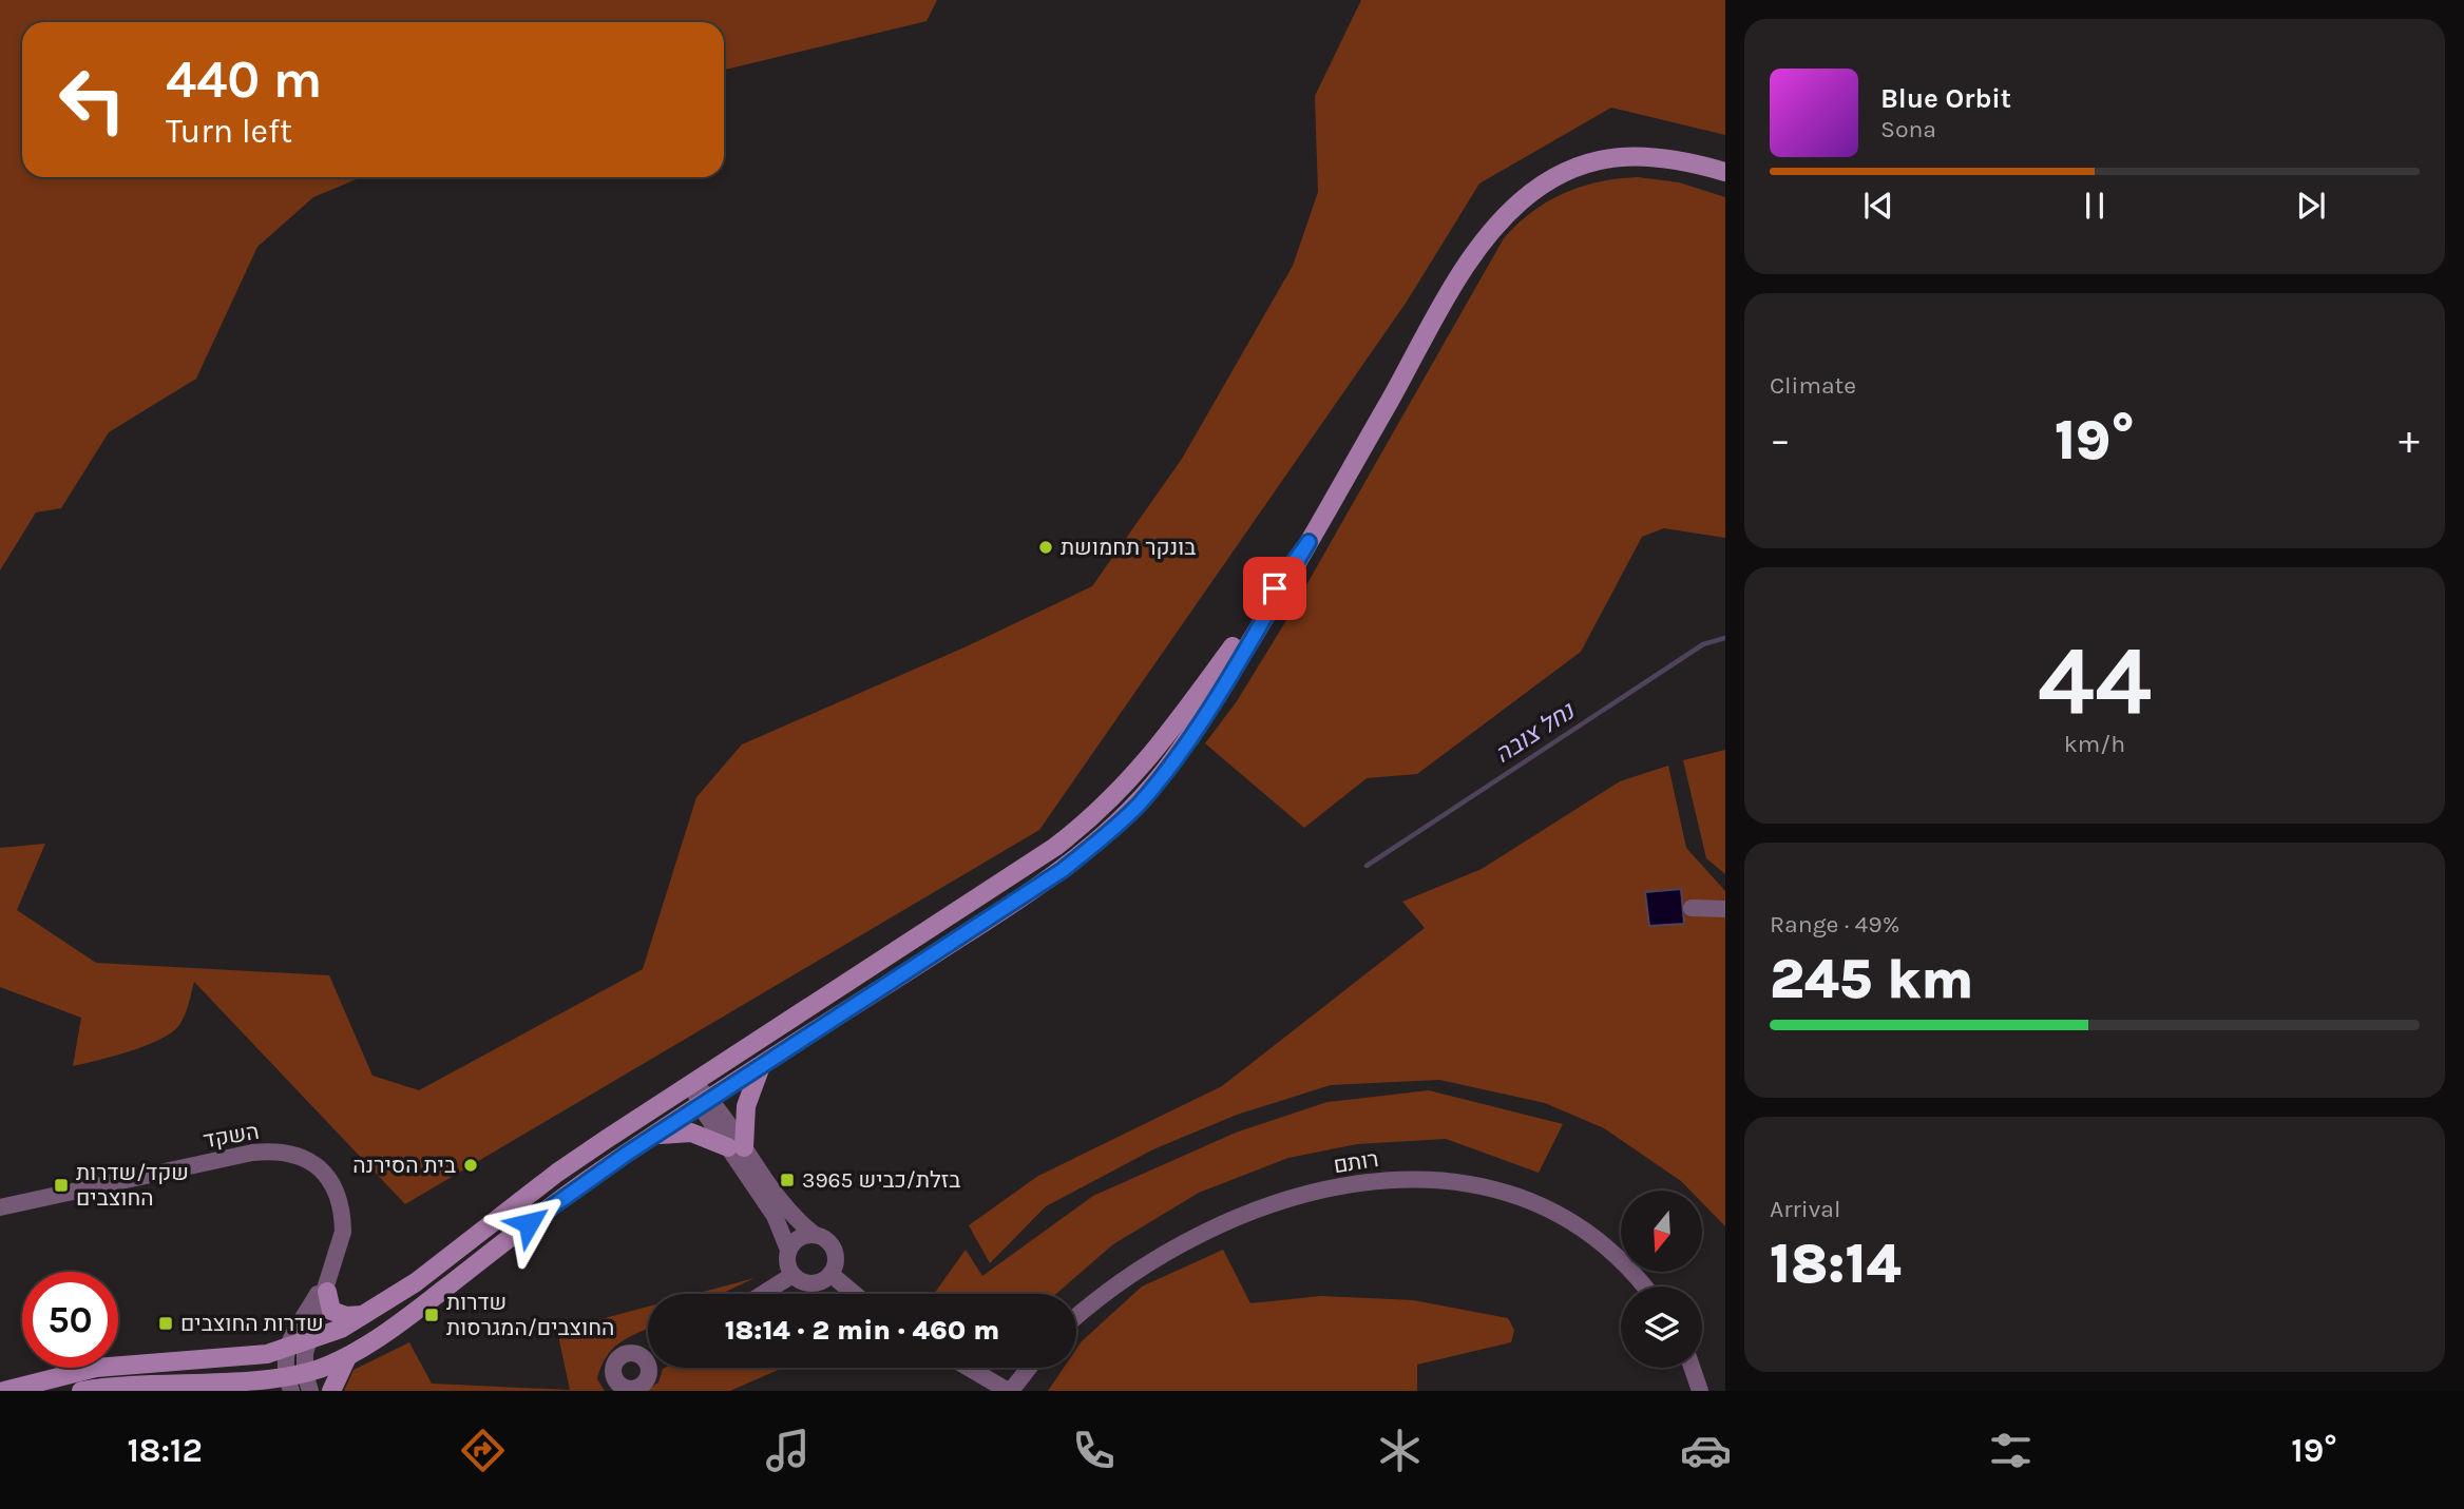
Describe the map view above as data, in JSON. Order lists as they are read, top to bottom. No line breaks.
{"streets":{"street":["השקד","רותם"]},"water":["נחל צובה"],"places":{"other":["בונקר תחמושת","בית הסירנה"],"transit":["בזלת/כביש 3965","שקד/שדרות החוצבים","שדרות החוצבים/המגרסות","שדרות החוצבים"]},"north":"bottom","page":{"turn":["440 m","Turn left"],"song":["Blue Orbit","Sona"],"tile":["Climate",["44","km/h"],["Range · 49%","245 km"],["Arrival","18:14"]],"heat":["−","19°","+"],"limit":"50","trip":"18:14 · 2 min · 460 m","tabs":["18:12","19°"]}}
